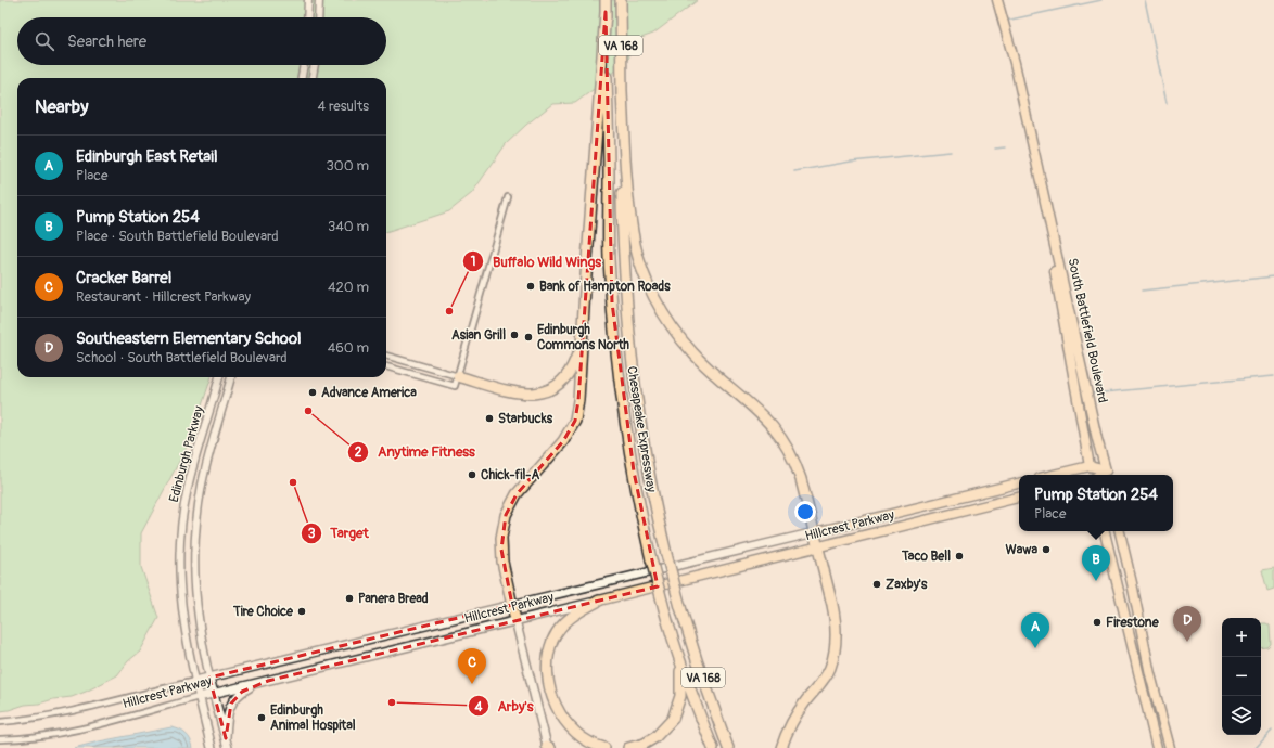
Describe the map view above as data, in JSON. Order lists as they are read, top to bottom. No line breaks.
{"streets":{"highway":["VA 168","Chesapeake Expressway"],"main road":["South Battlefield Boulevard","Edinburgh Parkway","Hillcrest Parkway"]},"crossings":[["Edinburgh Parkway","Hillcrest Parkway"]],"places":["Bank of Hampton Roads","Buffalo Wild Wings","Asian Grill","Edinburgh Commons North","Advance America","Anytime Fitness","Starbucks","Chick-fil-A","Target","Wawa","Taco Bell","Zaxby's","Panera Bread","Tire Choice","Firestone","Arby's","Edinburgh Animal Hospital"],"page":{"search":"Search here","heading":["Nearby","4 results"],"list":[{"mark":"A","name":"Edinburgh East Retail","note":"Place","value":"300 m"},{"mark":"B","name":"Pump Station 254","note":"Place · South Battlefield Boulevard","value":"340 m"},{"mark":"C","name":"Cracker Barrel","note":"Restaurant · Hillcrest Parkway","value":"420 m"},{"mark":"D","name":"Southeastern Elementary School","note":"School · South Battlefield Boulevard","value":"460 m"}],"popup":["Pump Station 254","Place"],"pins":["B","D","A","C"],"map_buttons":["+","−"]}}
